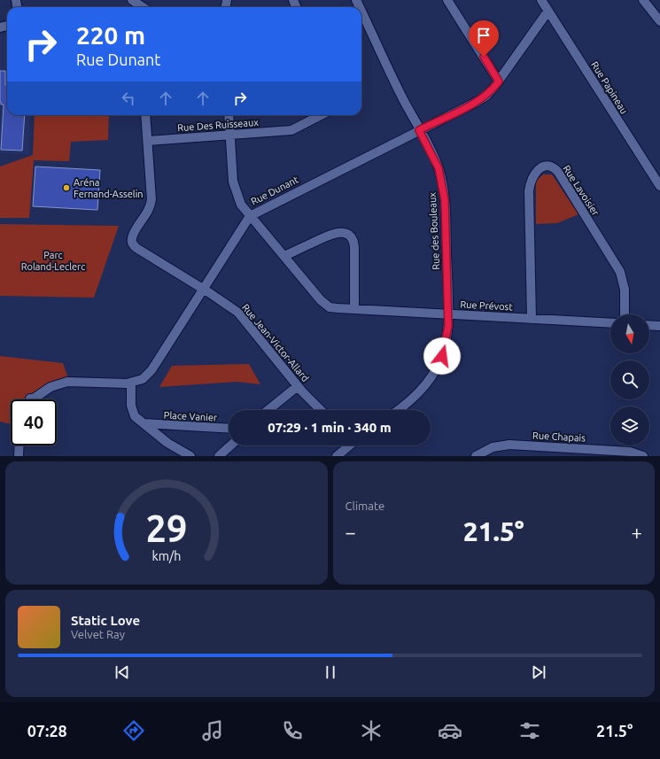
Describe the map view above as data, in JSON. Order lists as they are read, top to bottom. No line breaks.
{"streets":{"street":["Rue Papineau","Rue Des Ruisseaux","Rue Dunant","Rue Lavoisier","Rue des Bouleaux","Rue Prévost","Rue Jean-Victor-Allard","Place Vanier","Rue Chapais"]},"crossings":[["Rue Papineau","Rue Dunant"],["Rue Des Ruisseaux","Rue Prévost"],["Rue Des Ruisseaux","Rue Jean-Victor-Allard"],["Rue Dunant","Rue des Bouleaux"],["Rue Dunant","Rue Prévost"],["Rue Dunant","Rue Jean-Victor-Allard"],["Rue Dunant","Place Vanier"],["Rue Lavoisier","Rue Prévost"],["Rue des Bouleaux","Rue Prévost"]],"parks":["Parc Roland-Leclerc"],"places":["Aréna Fernand-Asselin"],"north":"bottom","page":{"turn":["220 m","Rue Dunant"],"limit":"40","trip":"07:29 · 1 min · 340 m","tile":"Climate","heat":["−","21.5°","+"],"song":["Static Love","Velvet Ray"],"tabs":["07:28","21.5°"],"gauge":["29","km/h"]}}
